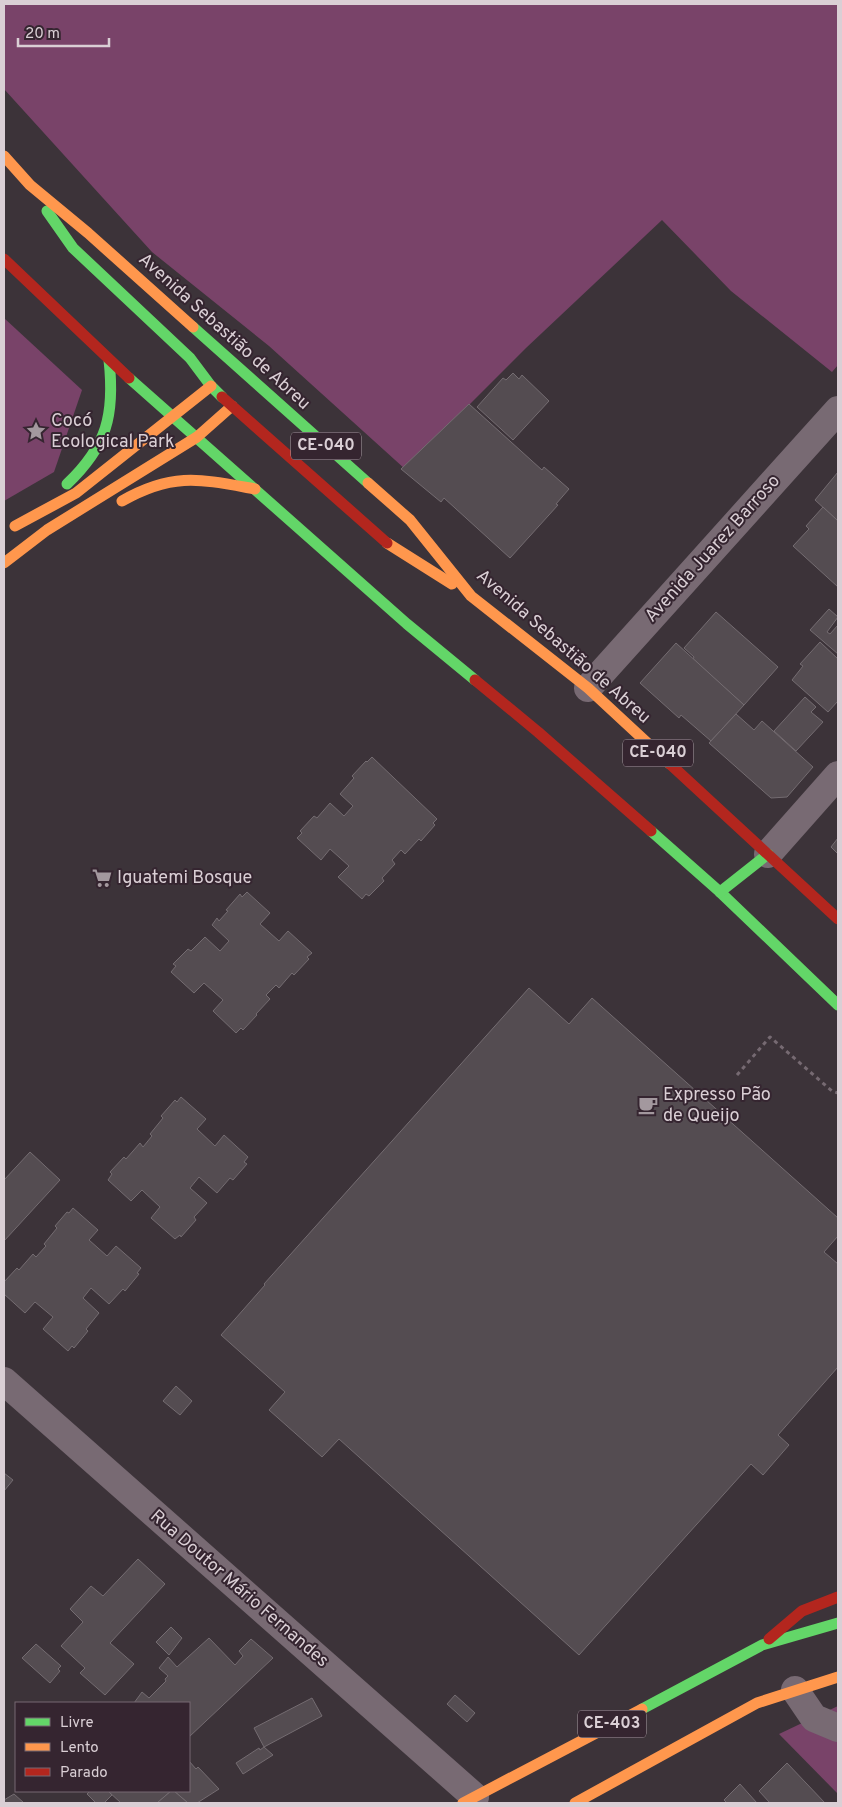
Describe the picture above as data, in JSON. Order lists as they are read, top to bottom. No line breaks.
{"streets":{"main road":["Avenida Sebastião de Abreu","CE-040","CE-403"],"street":["Avenida Juarez Barroso","Rua Doutor Mário Fernandes"]},"crossings":[["Avenida Sebastião de Abreu","Avenida Juarez Barroso"],["Rua Doutor Mário Fernandes","CE-403"]],"places":{"place":["Cocó Ecological Park"],"supermarket":["Iguatemi Bosque"],"cafe":["Expresso Pão de Queijo"]},"legend":["Livre","Lento","Parado"],"scale_bar":"20 m"}
